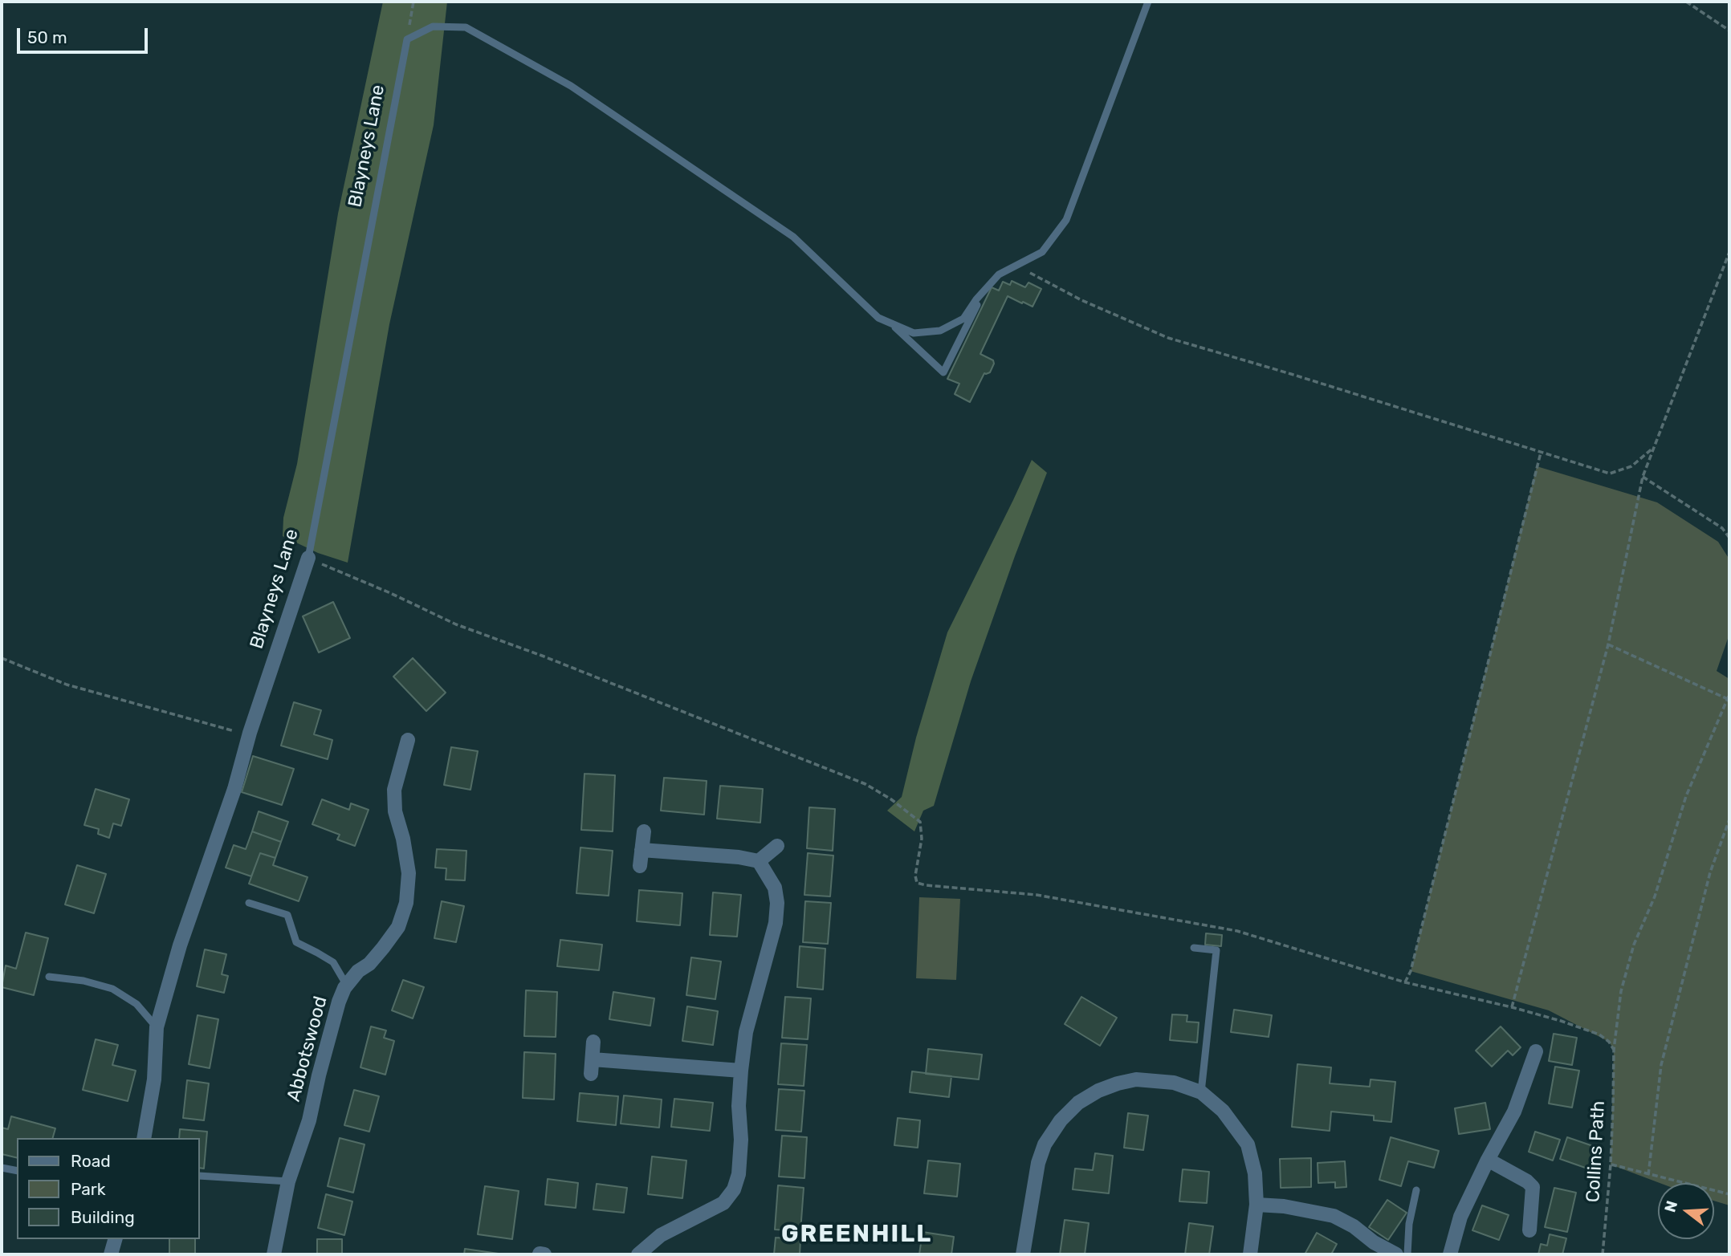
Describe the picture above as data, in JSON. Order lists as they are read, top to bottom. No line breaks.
{"streets":{"street":["Blayneys Lane","Abbotswood"],"path":["Collins Path"]},"districts":["GREENHILL"],"legend":["Road","Park","Building"],"scale_bar":"50 m","north":"left"}
